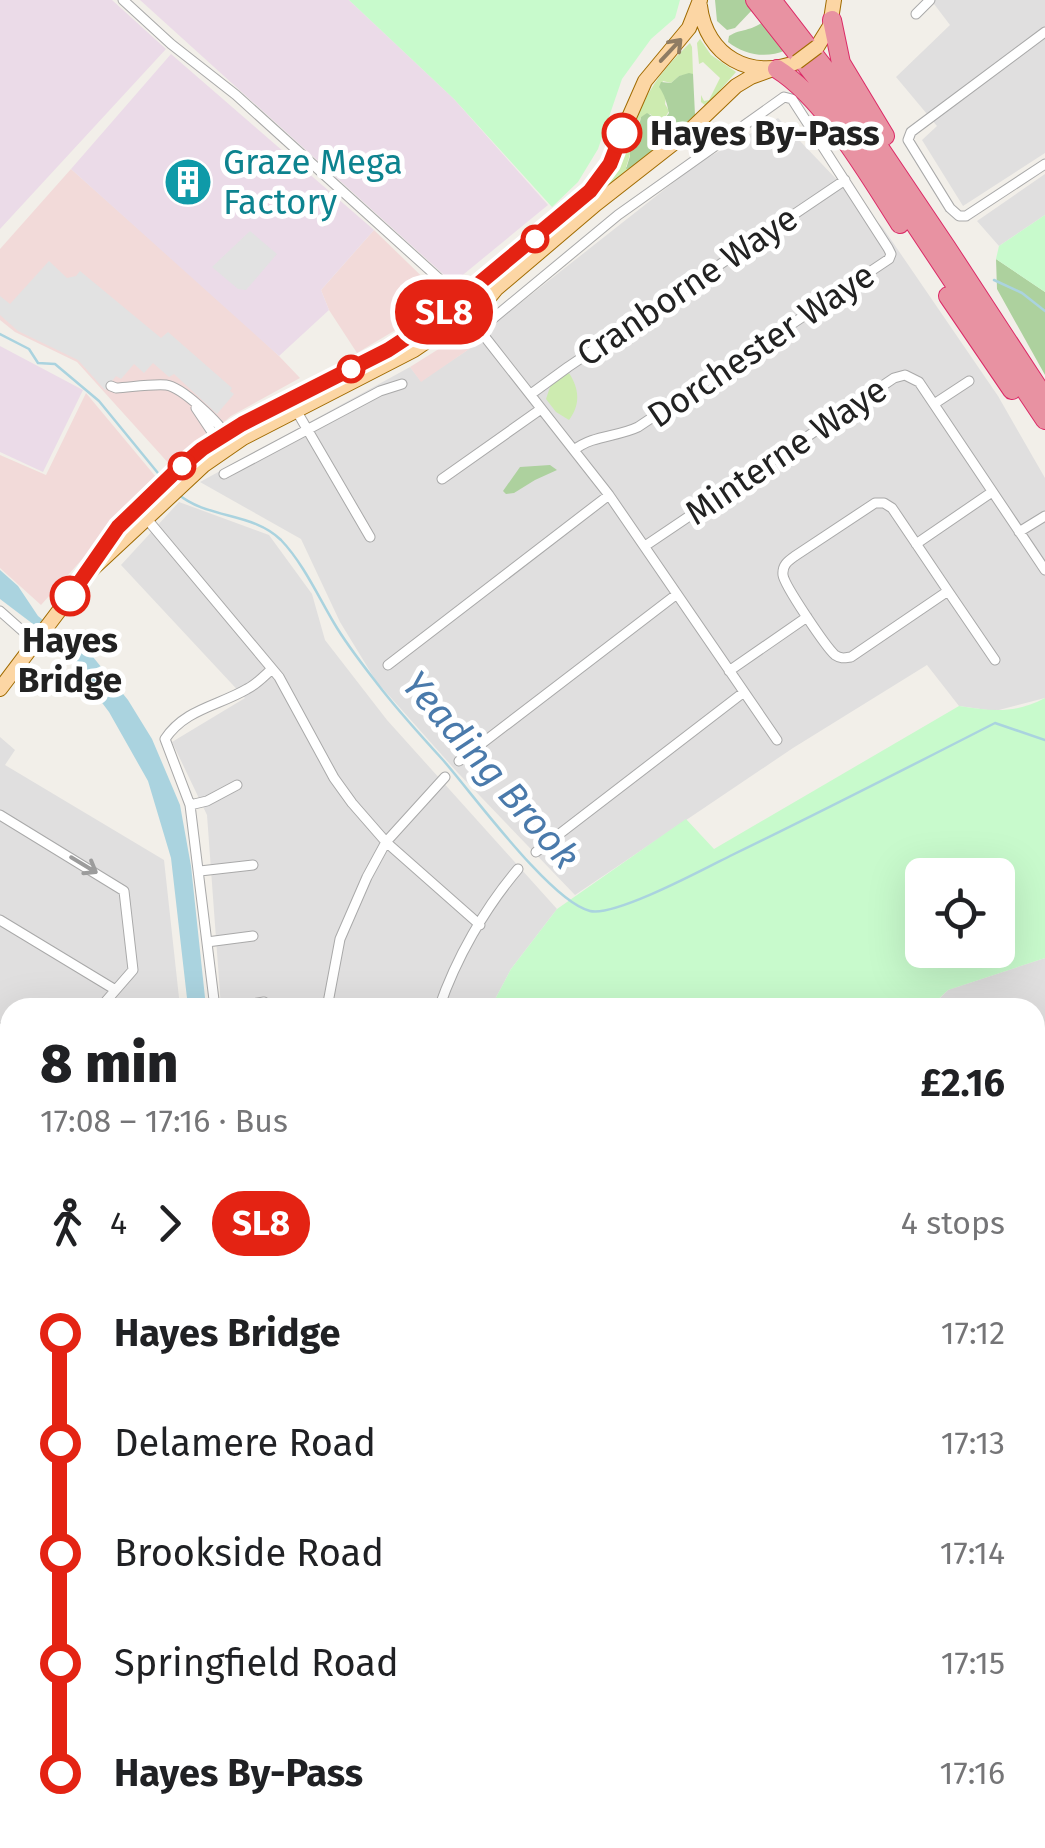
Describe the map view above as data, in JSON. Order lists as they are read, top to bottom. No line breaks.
{"streets":{"street":["Cranborne Waye","Dorchester Waye","Minterne Waye"]},"crossings":[["Cranborne Waye","Dorchester Waye"]],"water":["Yeading Brook"],"places":{"other":["Hayes By-Pass","Hayes Bridge"],"building":["Graze Mega Factory"]},"lines":["bus line SL8"],"page":{"on_map":"SL8","heading":["8 min","17:08 – 17:16 · Bus","£2.16"],"legs":["4","SL8","4 stops"],"list":[{"name":"Hayes Bridge","value":"17:12"},{"name":"Delamere Road","value":"17:13"},{"name":"Brookside Road","value":"17:14"},{"name":"Springfield Road","value":"17:15"},{"name":"Hayes By-Pass","value":"17:16"}]}}
